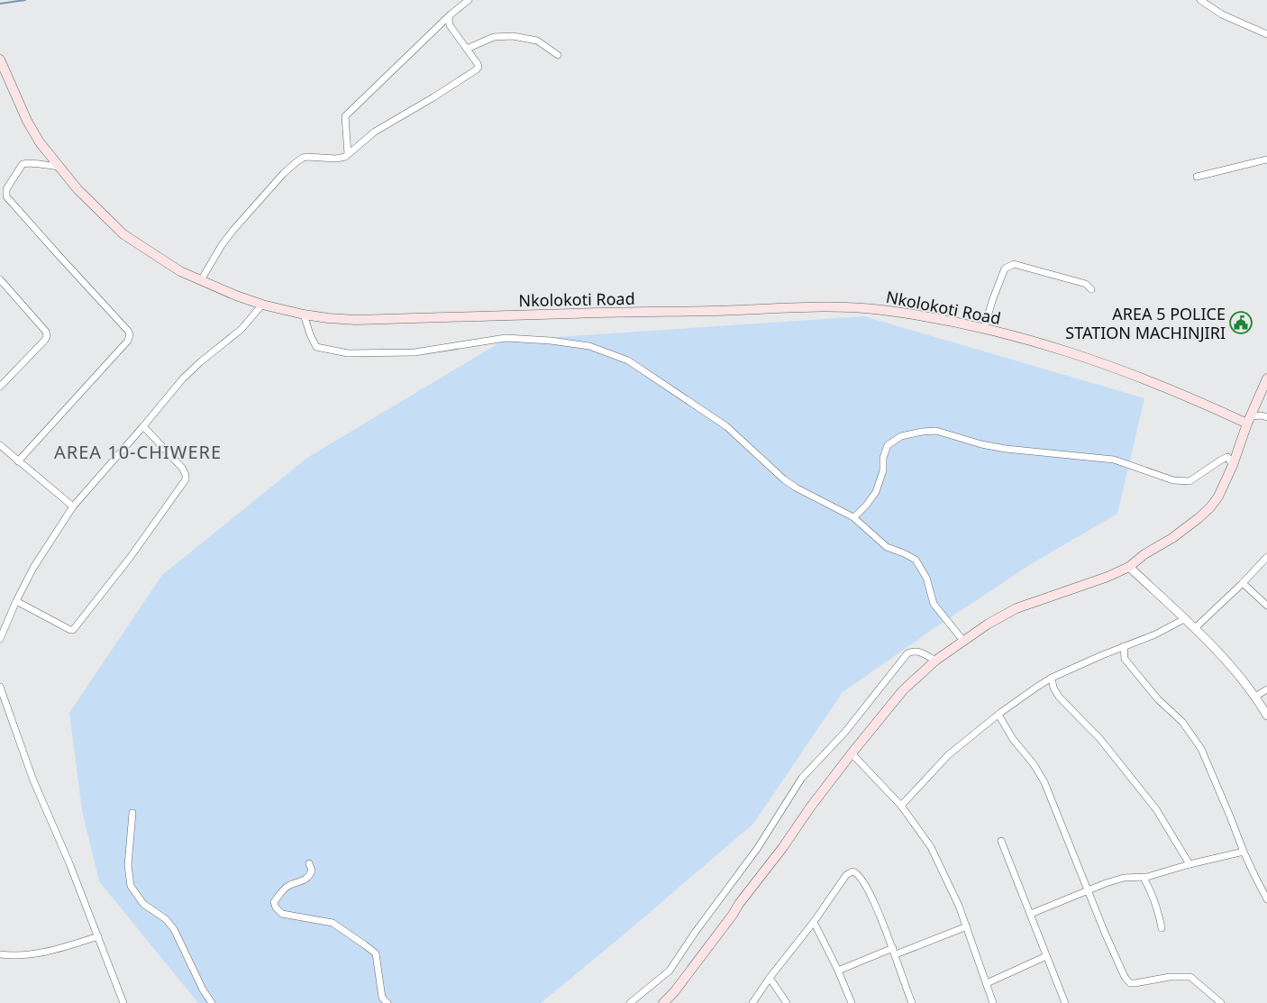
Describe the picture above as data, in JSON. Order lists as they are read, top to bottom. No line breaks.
{"streets":{"main road":["Nkolokoti Road"]},"districts":["AREA 10-CHIWERE"],"places":{"public building":["AREA 5 POLICE STATION MACHINJIRI"]}}
